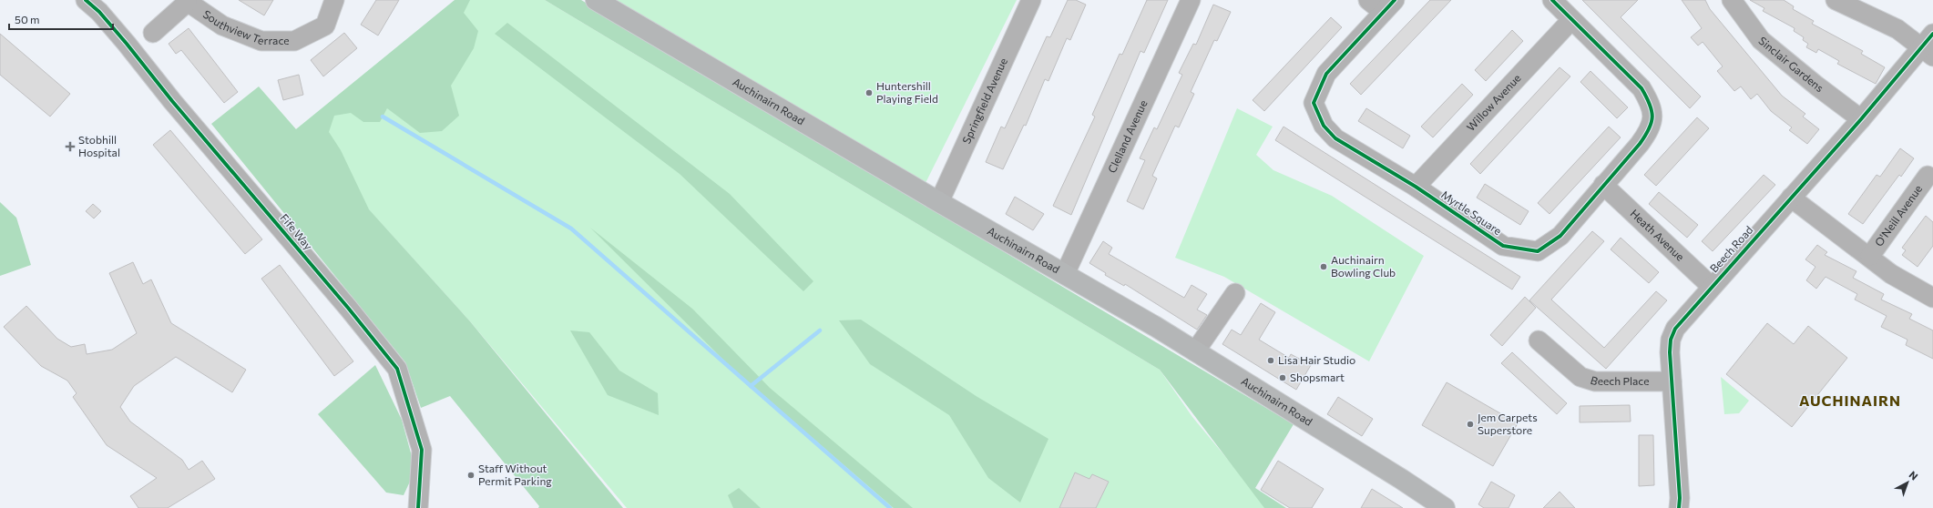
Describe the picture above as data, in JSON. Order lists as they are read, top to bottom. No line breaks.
{"streets":{"main road":["Auchinairn Road"],"street":["Southview Terrace","Sinclair Gardens","Springfield Avenue","Willow Avenue","Clelland Avenue","Myrtle Square","O'Neill Avenue","Fife Way","Heath Avenue","Beech Road","Beech Place"]},"crossings":[["Sinclair Gardens","Beech Road"],["Auchinairn Road","Springfield Avenue"],["Auchinairn Road","Clelland Avenue"],["Willow Avenue","Myrtle Square"],["Myrtle Square","Heath Avenue"],["O'Neill Avenue","Beech Road"],["Heath Avenue","Beech Road"],["Beech Road","Beech Place"]],"districts":["AUCHINAIRN"],"places":{"other":["Huntershill Playing Field","Auchinairn Bowling Club","Lisa Hair Studio","Shopsmart","Jem Carpets Superstore","Staff Without Permit Parking"],"health":["Stobhill Hospital"]},"scale_bar":"50 m","north":"top right"}
